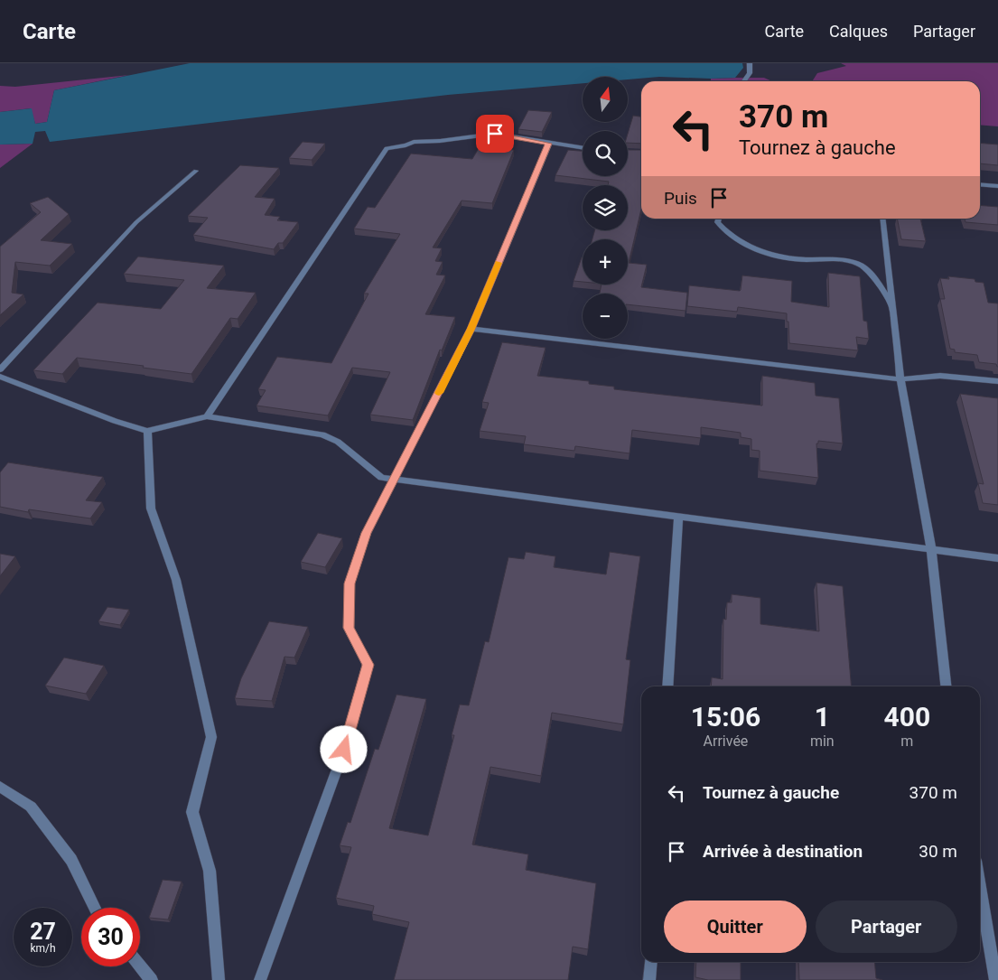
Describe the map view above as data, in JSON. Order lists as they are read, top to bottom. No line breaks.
{"north":"top","page":{"header":"Carte","nav":["Carte","Calques","Partager"],"map_buttons":["+","−"],"turn":["370 m","Tournez à gauche"],"then":"Puis","eta":["15:06","Arrivée","1","min","400","m"],"list":[{"name":"Tournez à gauche","value":"370 m"},{"name":"Arrivée à destination","value":"30 m"}],"buttons":["Quitter","Partager"],"speed":"27 km/h","limit":"30"}}
